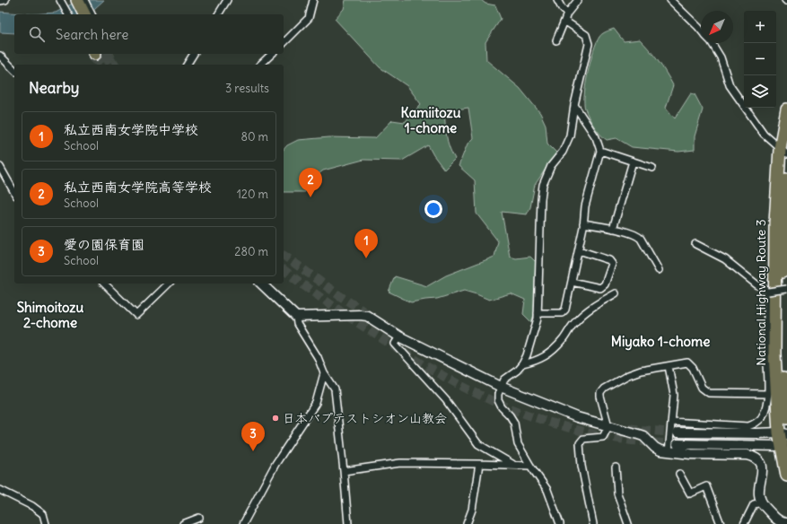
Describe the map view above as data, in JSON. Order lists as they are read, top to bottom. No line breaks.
{"streets":{"highway":["National Highway Route 3"]},"districts":["Kamiitozu 1-chome","Shimoitozu 2-chome","Miyako 1-chome"],"places":["日本バプテストシオン山教会"],"north":"bottom left","page":{"map_buttons":["+","−"],"search":"Search here","heading":["Nearby","3 results"],"list":[{"mark":"1","name":"私立西南女学院中学校","note":"School","value":"80 m"},{"mark":"2","name":"私立西南女学院高等学校","note":"School","value":"120 m"},{"mark":"3","name":"愛の園保育園","note":"School","value":"280 m"}],"pins":["2","1","3"]}}
